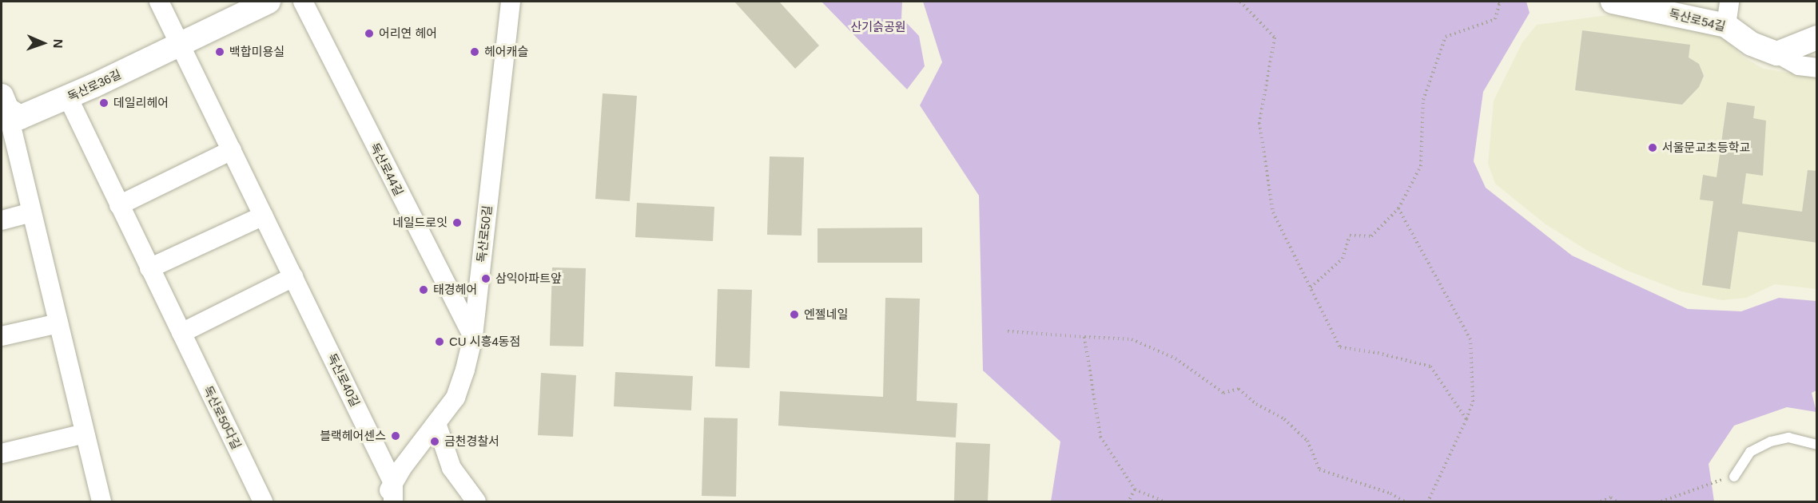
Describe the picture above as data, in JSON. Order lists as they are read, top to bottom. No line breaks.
{"streets":{"street":["독산로54길","독산로36길","독산로44길","독산로50길","독산로40길","독산로50다길"]},"crossings":[["독산로36길","독산로40길"],["독산로44길","독산로50길"],["독산로50길","독산로40길"]],"parks":["산기슭공원"],"places":["어리연 헤어","백합미용실","헤어캐슬","데일리헤어","서울문교초등학교","네일드로잇","삼익아파트앞","태경헤어","엔젤네일","CU 시흥4동점","블랙헤어센스","금천경찰서"],"north":"right"}
